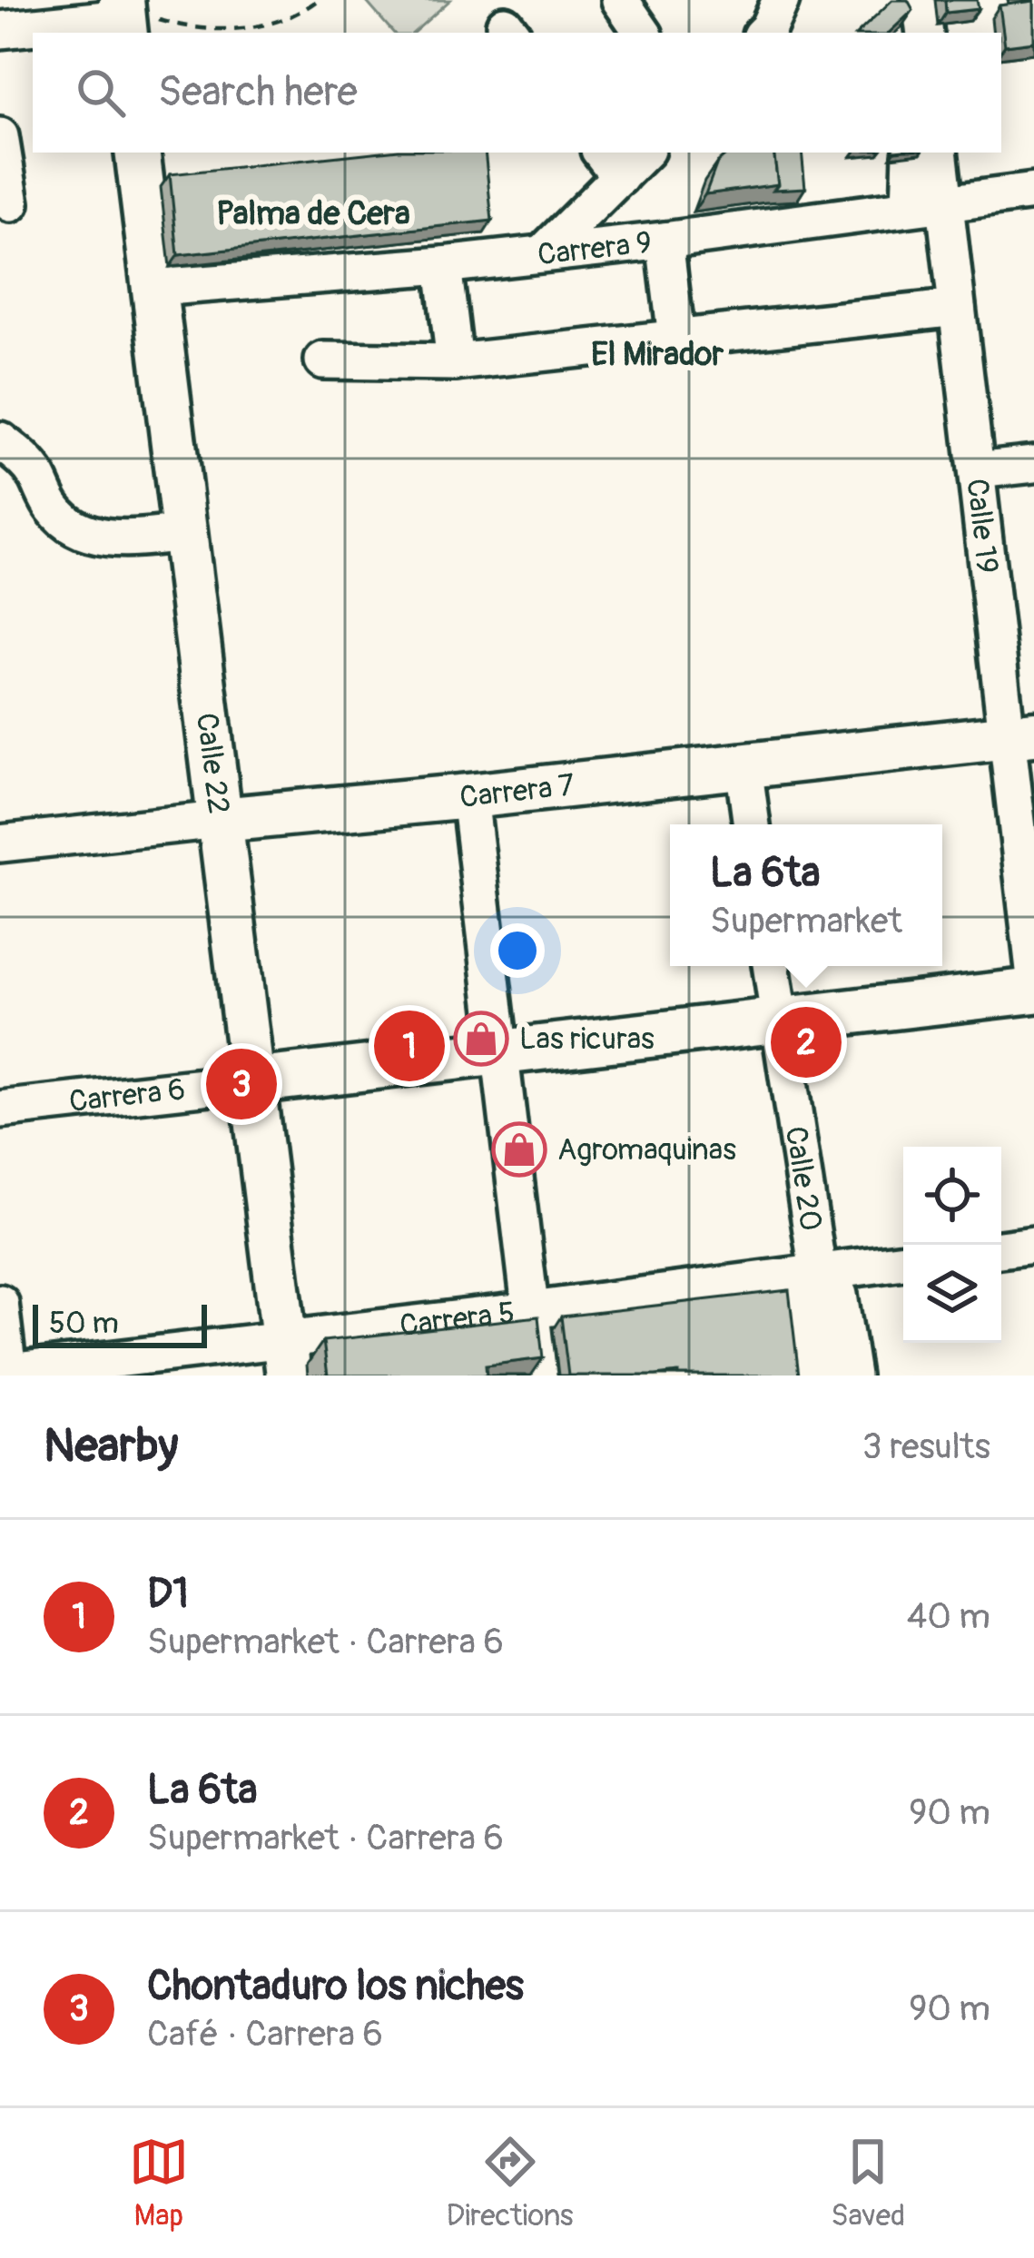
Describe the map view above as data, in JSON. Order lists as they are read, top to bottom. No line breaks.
{"streets":{"main road":["Calle 22","Carrera 7","Carrera 6"],"street":["Carrera 9","Calle 19","Calle 20","Carrera 5"]},"crossings":[["Carrera 9","Calle 19"],["Carrera 9","Calle 22"],["Calle 19","Carrera 7"],["Calle 22","Carrera 7"],["Calle 22","Carrera 6"],["Calle 22","Carrera 5"],["Carrera 6","Calle 20"],["Calle 20","Carrera 5"]],"districts":["Palma de Cera","El Mirador"],"places":{"shop":["Las ricuras","Agromaquinas"]},"scale_bar":"50 m","page":{"search":"Search here","popup":["La 6ta","Supermarket"],"pins":["2","1","3"],"scale":"50 m","heading":["Nearby","3 results"],"list":[{"mark":"1","name":"D1","note":"Supermarket · Carrera 6","value":"40 m"},{"mark":"2","name":"La 6ta","note":"Supermarket · Carrera 6","value":"90 m"},{"mark":"3","name":"Chontaduro los niches","note":"Café · Carrera 6","value":"90 m"}],"nav":["Map","Directions","Saved"]}}
